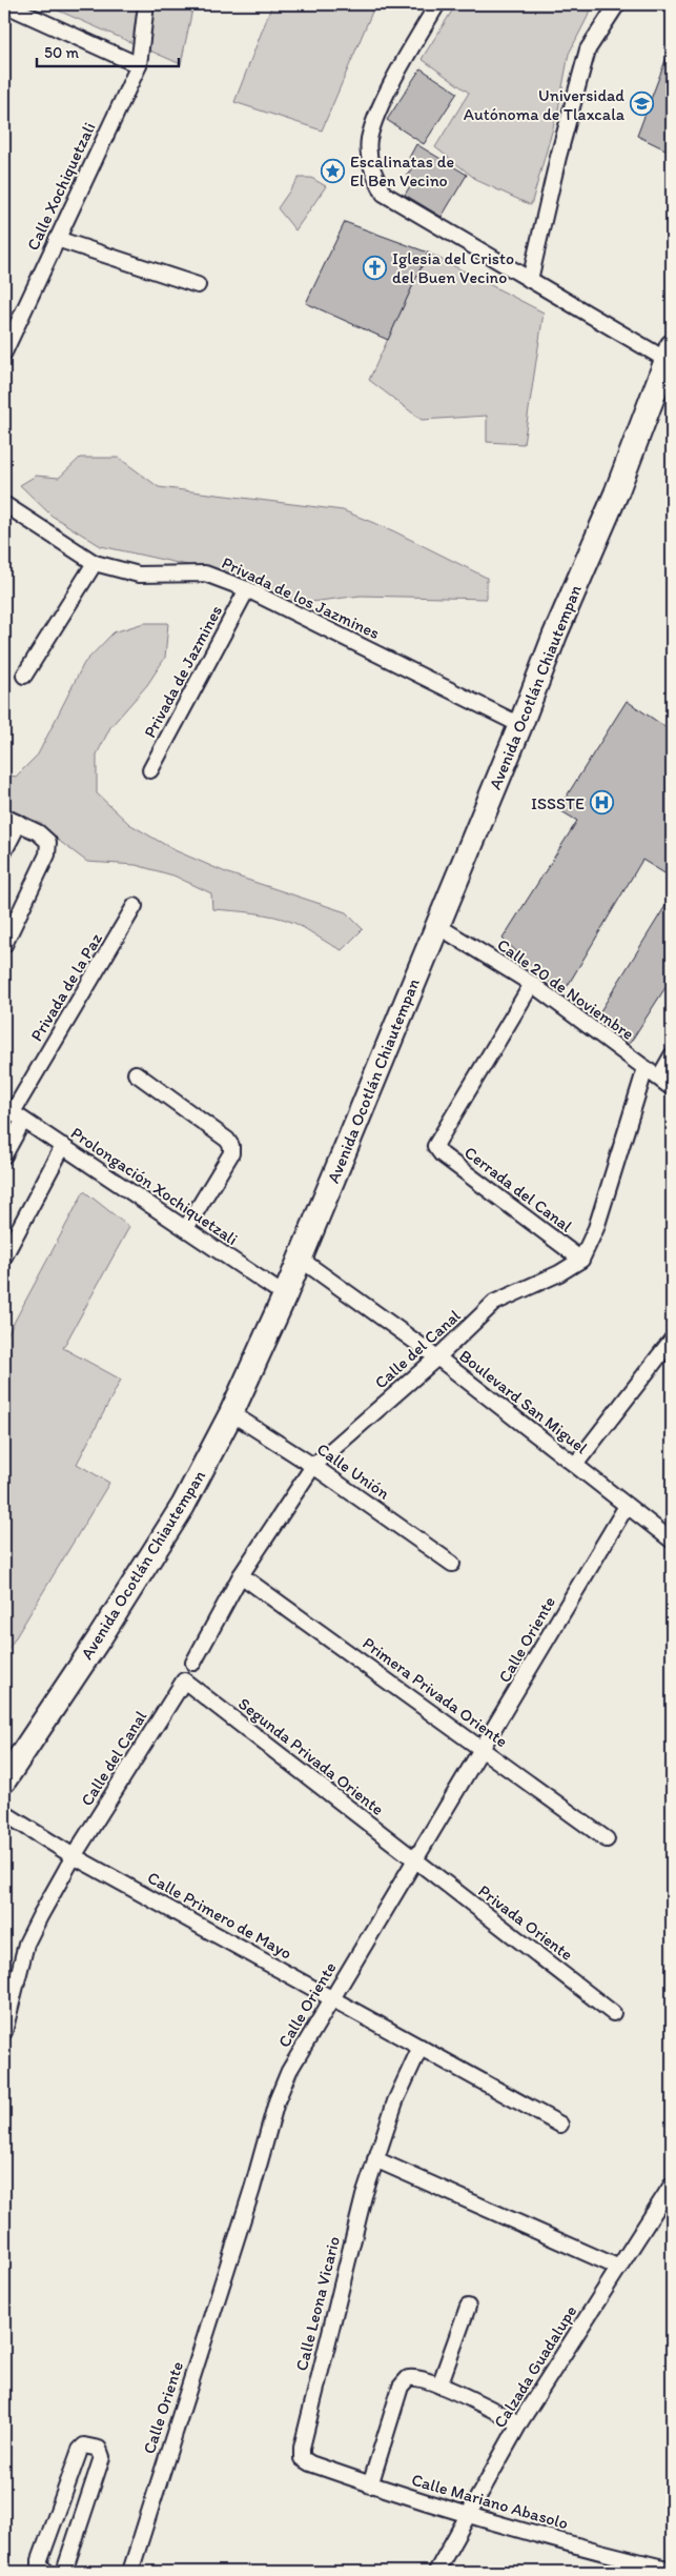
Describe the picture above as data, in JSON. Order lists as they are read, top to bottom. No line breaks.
{"streets":{"main road":["Avenida Ocotlán Chiautempan"],"street":["Calle Xochiquetzali","Privada de los Jazmines","Privada de Jazmines","Privada de la Paz","Calle 20 de Noviembre","Prolongación Xochiquetzali","Cerrada del Canal","Calle del Canal","Boulevard San Miguel","Calle Unión","Calle Oriente","Primera Privada Oriente","Segunda Privada Oriente","Calle Primero de Mayo","Privada Oriente","Calle Leona Vicario","Calzada Guadalupe","Calle Mariano Abasolo"]},"crossings":[["Privada de los Jazmines","Privada de Jazmines"],["Privada de los Jazmines","Avenida Ocotlán Chiautempan"],["Avenida Ocotlán Chiautempan","Calle 20 de Noviembre"],["Avenida Ocotlán Chiautempan","Prolongación Xochiquetzali"],["Avenida Ocotlán Chiautempan","Boulevard San Miguel"],["Avenida Ocotlán Chiautempan","Calle Unión"],["Privada de la Paz","Prolongación Xochiquetzali"],["Calle 20 de Noviembre","Cerrada del Canal"],["Cerrada del Canal","Calle del Canal"],["Calle del Canal","Boulevard San Miguel"],["Calle del Canal","Calle Unión"],["Calle del Canal","Primera Privada Oriente"],["Calle del Canal","Segunda Privada Oriente"],["Calle del Canal","Calle Primero de Mayo"],["Boulevard San Miguel","Calle Oriente"],["Calle Oriente","Primera Privada Oriente"],["Calle Oriente","Segunda Privada Oriente"],["Calle Oriente","Calle Primero de Mayo"],["Calle Oriente","Privada Oriente"],["Segunda Privada Oriente","Privada Oriente"],["Calle Primero de Mayo","Calle Leona Vicario"],["Calle Leona Vicario","Calle Mariano Abasolo"],["Calzada Guadalupe","Calle Mariano Abasolo"]],"places":{"school or university":["Universidad Autónoma de Tlaxcala"],"place":["Escalinatas de El Ben Vecino"],"church":["Iglesia del Cristo del Buen Vecino"],"hospital":["ISSSTE"]},"scale_bar":"50 m"}
